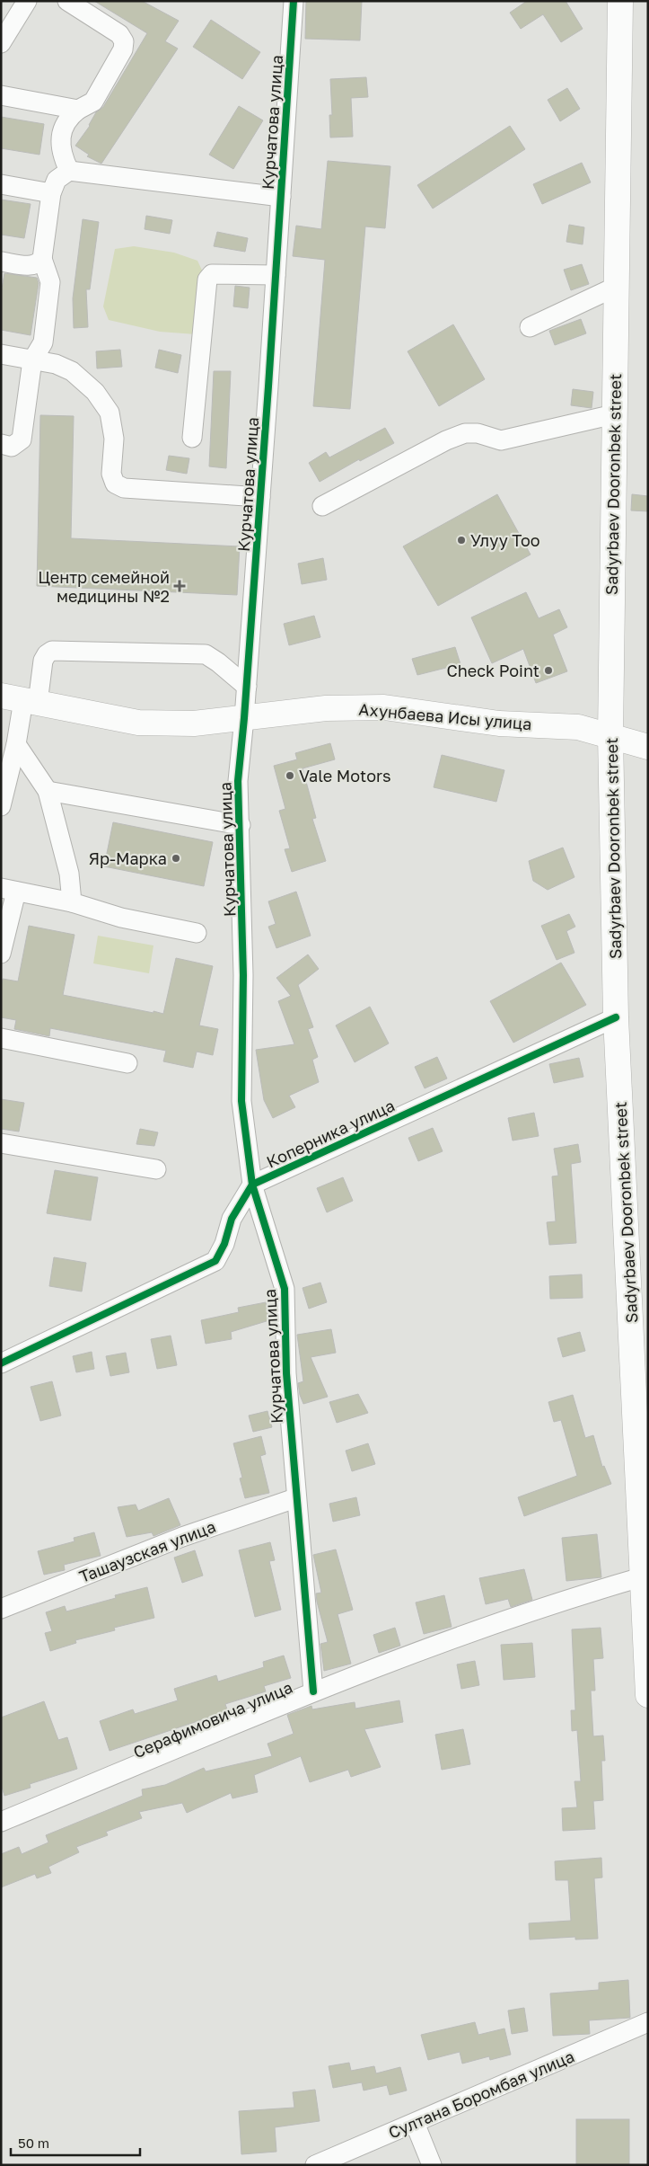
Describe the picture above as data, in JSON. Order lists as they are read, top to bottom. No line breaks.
{"streets":{"main road":["Sadyrbaev Dooronbek street","Ахунбаева Исы улица"],"street":["Курчатова улица","Коперника улица","Ташаузская улица","Серафимовича улица","Султана Боромбая улица"]},"crossings":[["Курчатова улица","Ахунбаева Исы улица"],["Курчатова улица","Коперника улица"],["Курчатова улица","Ташаузская улица"],["Курчатова улица","Серафимовича улица"],["Sadyrbaev Dooronbek street","Ахунбаева Исы улица"],["Sadyrbaev Dooronbek street","Коперника улица"],["Sadyrbaev Dooronbek street","Серафимовича улица"]],"places":{"other":["Улуу Тоо","Check Point","Vale Motors","Яр-Марка"],"health":["Центр семейной медицины №2"]},"scale_bar":"50 m"}
